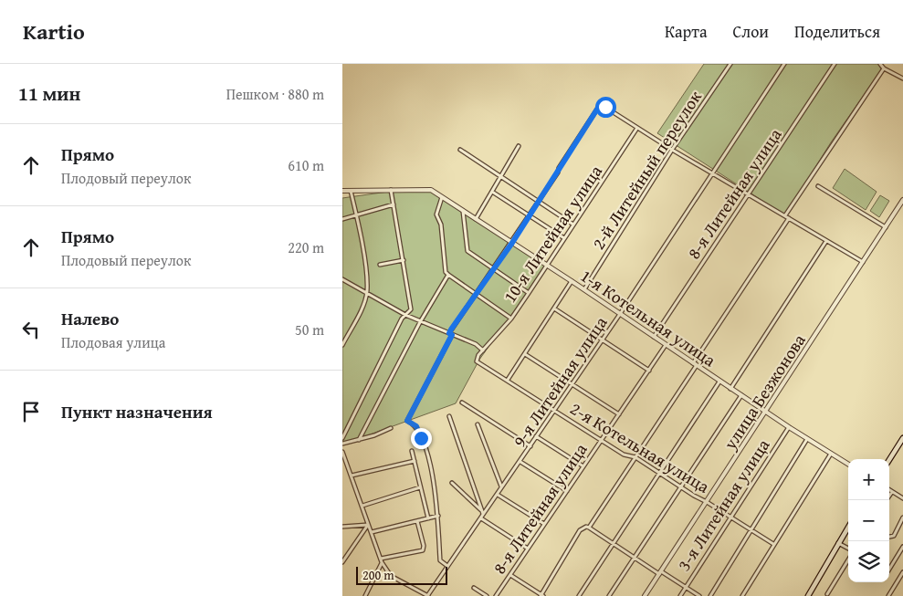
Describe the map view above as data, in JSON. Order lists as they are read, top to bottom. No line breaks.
{"streets":{"street":["2-й Литейный переулок","8-я Литейная улица","10-я Литейная улица","1-я Котельная улица","9-я Литейная улица","улица Безжонова","2-я Котельная улица","3-я Литейная улица"]},"crossings":[["2-й Литейный переулок","1-я Котельная улица"],["8-я Литейная улица","1-я Котельная улица"],["8-я Литейная улица","2-я Котельная улица"],["10-я Литейная улица","1-я Котельная улица"],["10-я Литейная улица","2-я Котельная улица"],["1-я Котельная улица","9-я Литейная улица"],["1-я Котельная улица","улица Безжонова"],["1-я Котельная улица","3-я Литейная улица"],["9-я Литейная улица","2-я Котельная улица"],["улица Безжонова","2-я Котельная улица"],["2-я Котельная улица","3-я Литейная улица"]],"scale_bar":"200 m","page":{"header":"Kartio","nav":["Карта","Слои","Поделиться"],"heading":["11 мин","Пешком · 880 m"],"list":[["Прямо","Плодовый переулок","610 m"],["Прямо","Плодовый переулок","220 m"],["Налево","Плодовая улица","50 m"],"Пункт назначения"],"map_buttons":["+","−"],"scale":"200 m"}}
